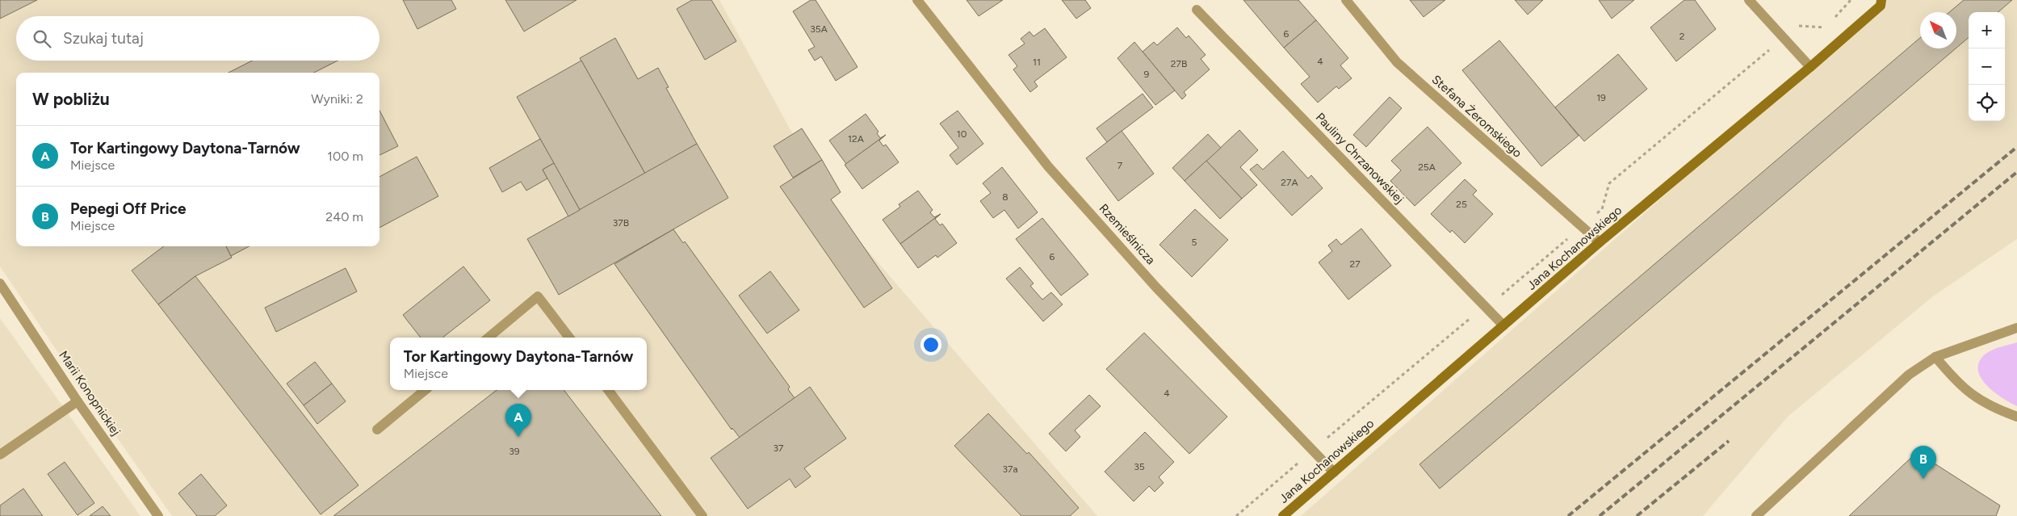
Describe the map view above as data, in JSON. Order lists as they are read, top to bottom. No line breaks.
{"streets":{"street":["Stefana Żeromskiego","Pauliny Chrzanowskiej","Rzemieślnicza","Jana Kochanowskiego","Marii Konopnickiej"]},"crossings":[["Stefana Żeromskiego","Jana Kochanowskiego"],["Pauliny Chrzanowskiej","Jana Kochanowskiego"],["Rzemieślnicza","Jana Kochanowskiego"]],"house_numbers":["35A","6","2","4","11","27B","9","19","10","12A","7","25A","27A","8","25","37B","5","6","27","4","37","39","35","37a"],"north":"top left","page":{"map_buttons":["+","−"],"search":"Szukaj tutaj","heading":["W pobliżu","Wyniki: 2"],"list":[{"mark":"A","name":"Tor Kartingowy Daytona-Tarnów","note":"Miejsce","value":"100 m"},{"mark":"B","name":"Pepegi Off Price","note":"Miejsce","value":"240 m"}],"popup":["Tor Kartingowy Daytona-Tarnów","Miejsce"],"pins":["A","B"]}}
